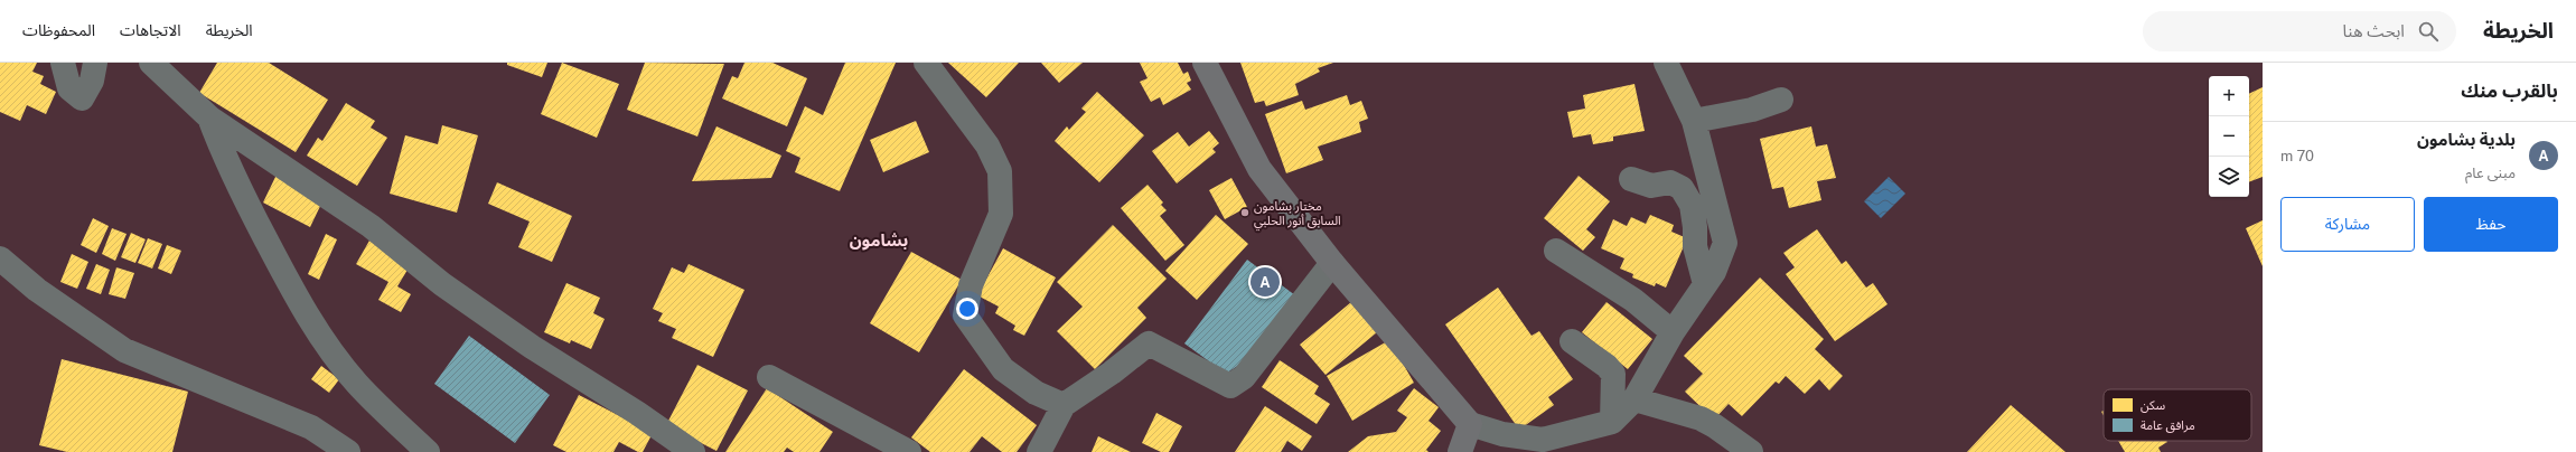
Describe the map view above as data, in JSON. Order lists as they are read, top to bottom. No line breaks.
{"districts":["بشامون"],"places":["مختار بشامون السابق أنور الحلبي"],"legend":["سكن","مرافق عامة"],"page":{"header":"الخريطة","search":"ابحث هنا","nav":["الخريطة","الاتجاهات","المحفوظات"],"heading":"بالقرب منك","map_buttons":["+","−"],"list":[{"mark":"A","name":"بلدية بشامون","note":"مبنى عام","value":"70 m"}],"buttons":["حفظ","مشاركة"],"pins":"A"}}
